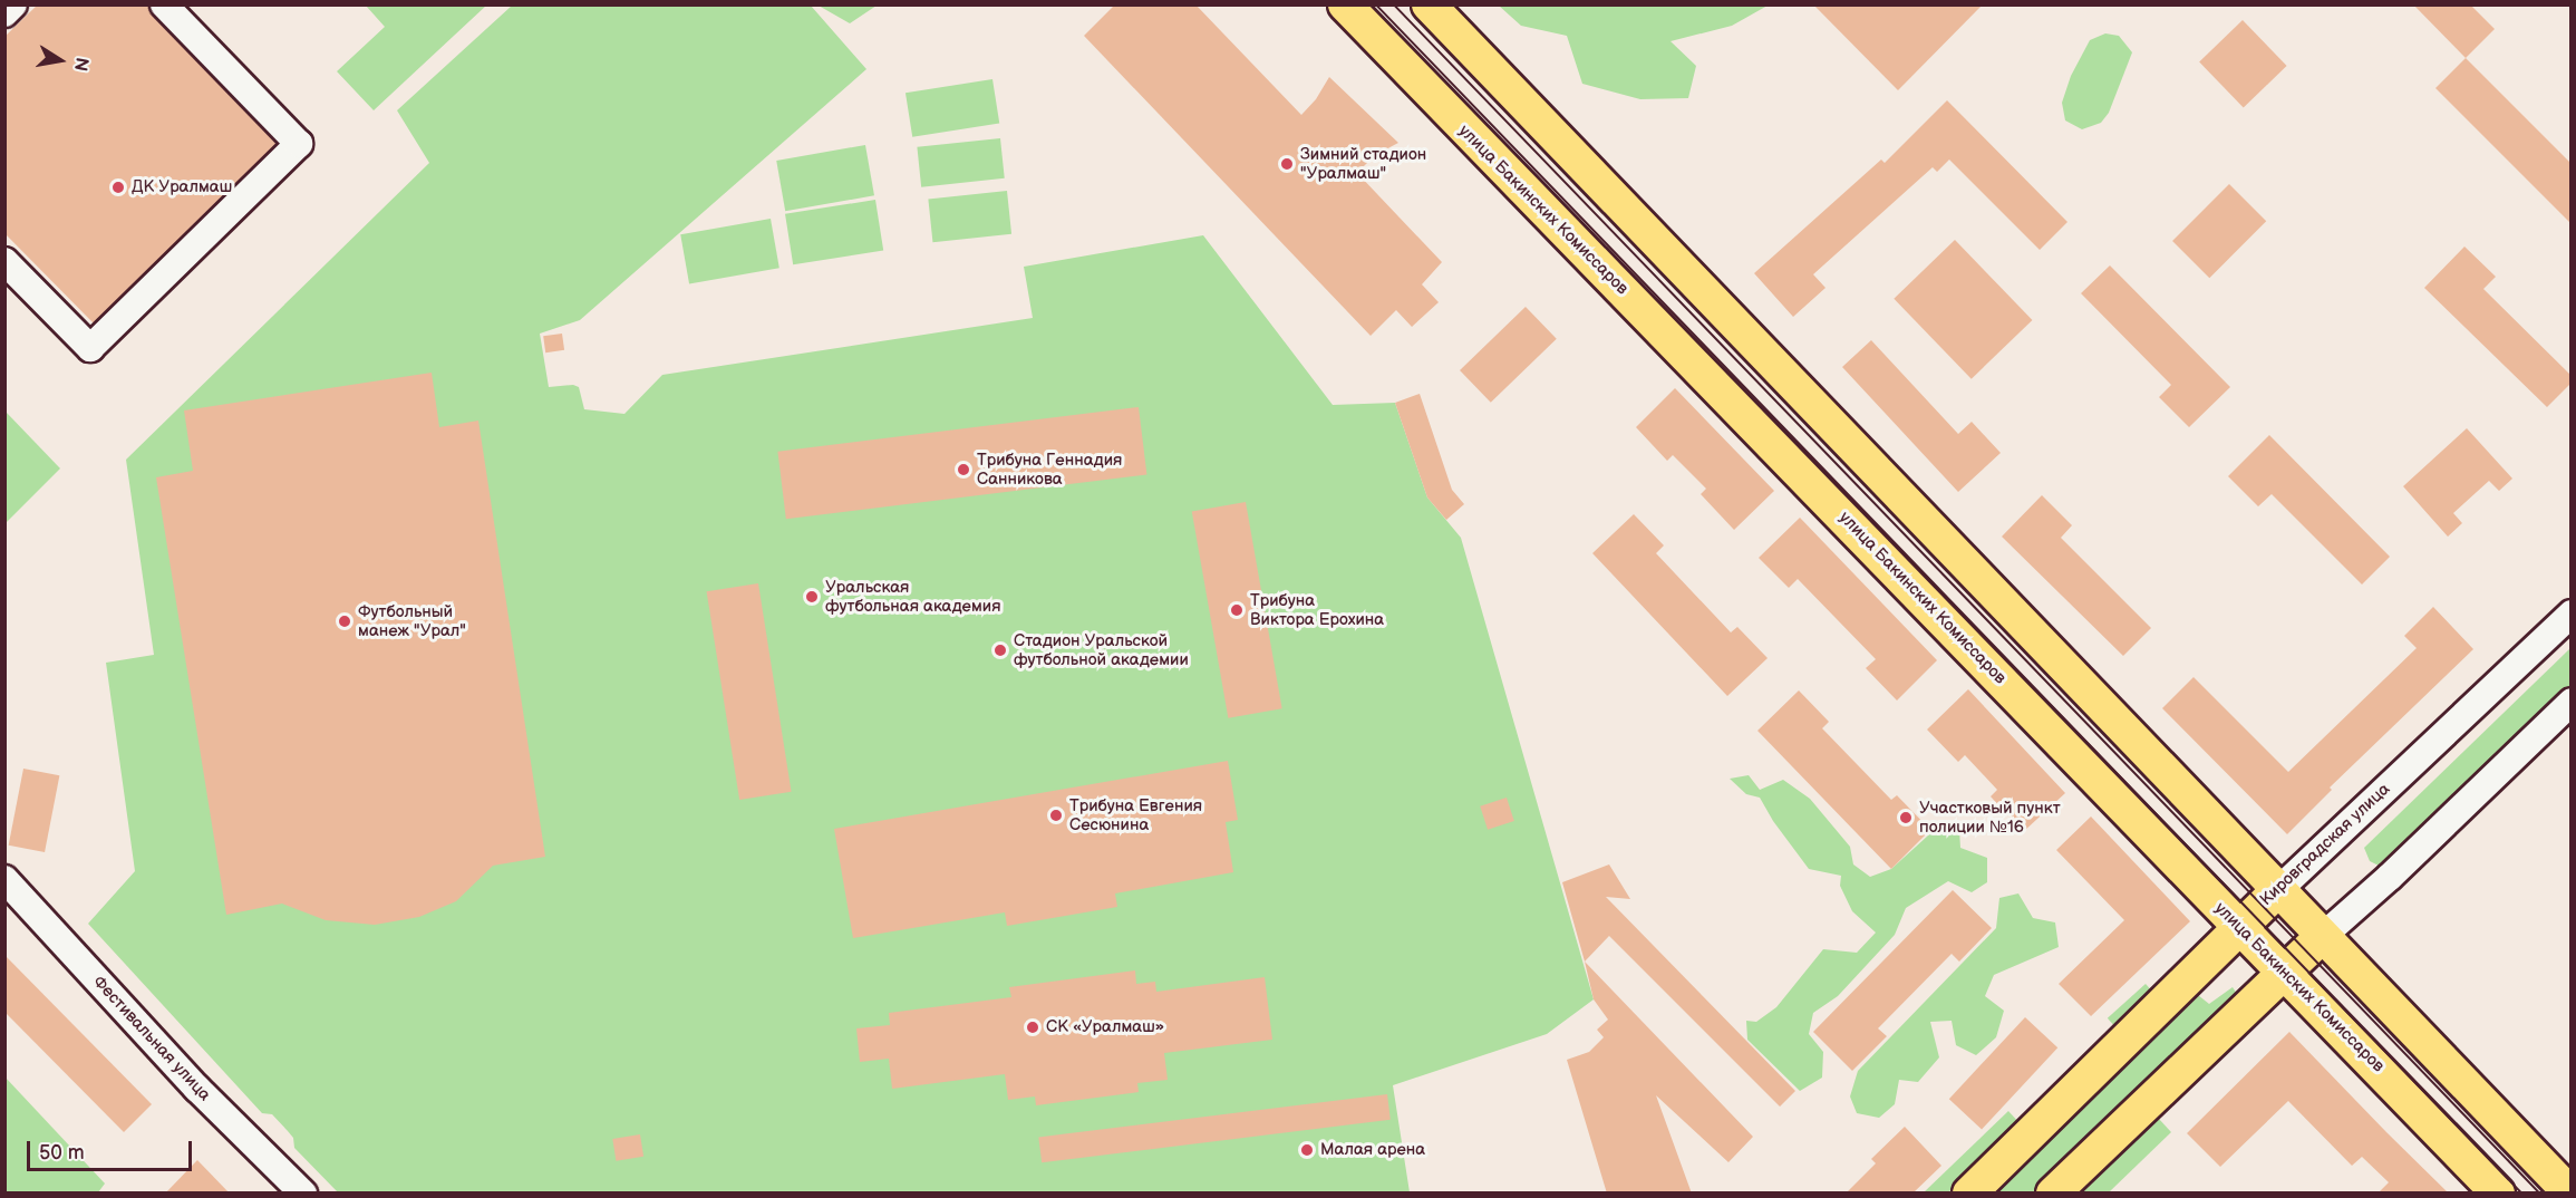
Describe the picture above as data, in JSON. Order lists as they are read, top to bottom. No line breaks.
{"streets":{"main road":["улица Бакинских Комиссаров","Кировградская улица"],"street":["Фестивальная улица"]},"crossings":[["улица Бакинских Комиссаров","Кировградская улица"]],"places":["Зимний стадион \"Уралмаш\"","ДК Уралмаш","Трибуна Геннадия Санникова","Уральская футбольная академия","Трибуна Виктора Ерохина","Футбольный манеж \"Урал\"","Стадион Уральской футбольной академии","Трибуна Евгения Сесюнина","Участковый пункт полиции №16","СК «Уралмаш»","Малая арена"],"scale_bar":"50 m","north":"right"}
